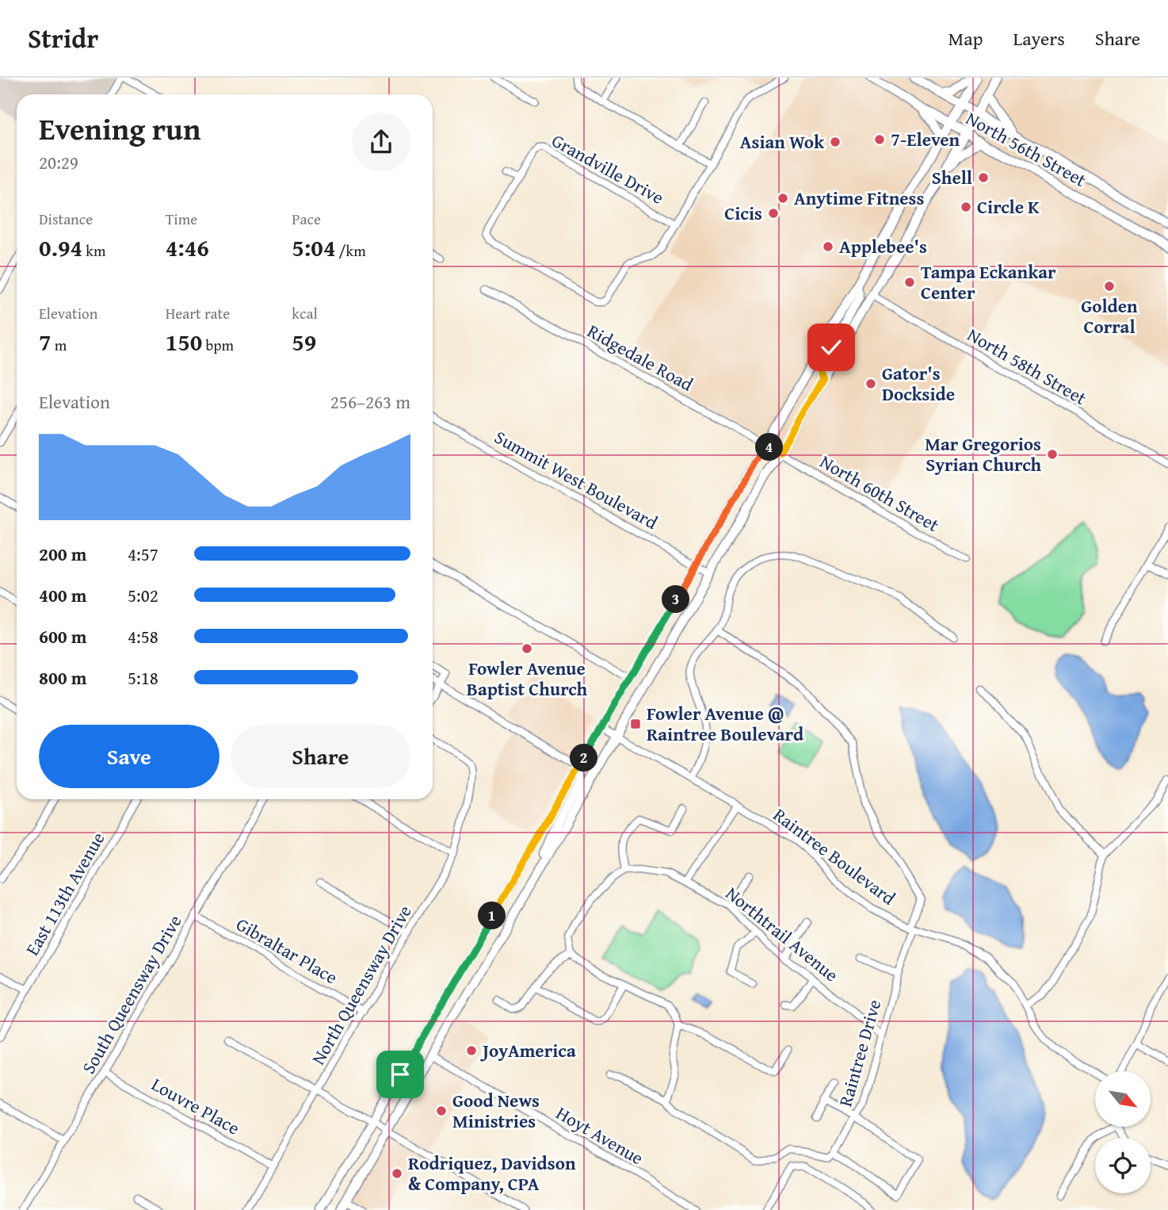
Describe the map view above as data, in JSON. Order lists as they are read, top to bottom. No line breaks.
{"streets":{"main road":["North 56th Street"],"street":["Grandville Drive","Ridgedale Road","North 58th Street","Summit West Boulevard","North 60th Street","Raintree Boulevard","East 113th Avenue","Northtrail Avenue","Gibraltar Place","North Queensway Drive","South Queensway Drive","Raintree Drive","Louvre Place","Hoyt Avenue"]},"crossings":[["Ridgedale Road","North 60th Street"],["Raintree Boulevard","Raintree Drive"],["Northtrail Avenue","Raintree Drive"],["Gibraltar Place","North Queensway Drive"],["Gibraltar Place","South Queensway Drive"],["North Queensway Drive","Louvre Place"],["South Queensway Drive","Louvre Place"]],"places":{"other":["7-Eleven","Asian Wok","Shell","Anytime Fitness","Circle K","Cicis","Applebee's","Tampa Eckankar Center","Golden Corral","Gator's Dockside","Mar Gregorios Syrian Church","Fowler Avenue Baptist Church","JoyAmerica","Good News Ministries","Rodriquez, Davidson & Company, CPA"],"transit":["Fowler Avenue @ Raintree Boulevard"]},"north":"bottom right","page":{"header":"Stridr","nav":["Map","Layers","Share"],"heading":["Evening run","20:29"],"stats":[["Distance","0.94 km"],["Time","4:46"],["Pace","5:04 /km"],["Elevation","7 m"],["Heart rate","150 bpm"],["kcal","59"]],"chart":["Elevation","256–263 m"],"pins":["4","3","2","1"],"list":[{"name":"200 m","note":"4:57"},{"name":"400 m","note":"5:02"},{"name":"600 m","note":"4:58"},{"name":"800 m","note":"5:18"}],"buttons":["Save","Share"]}}
